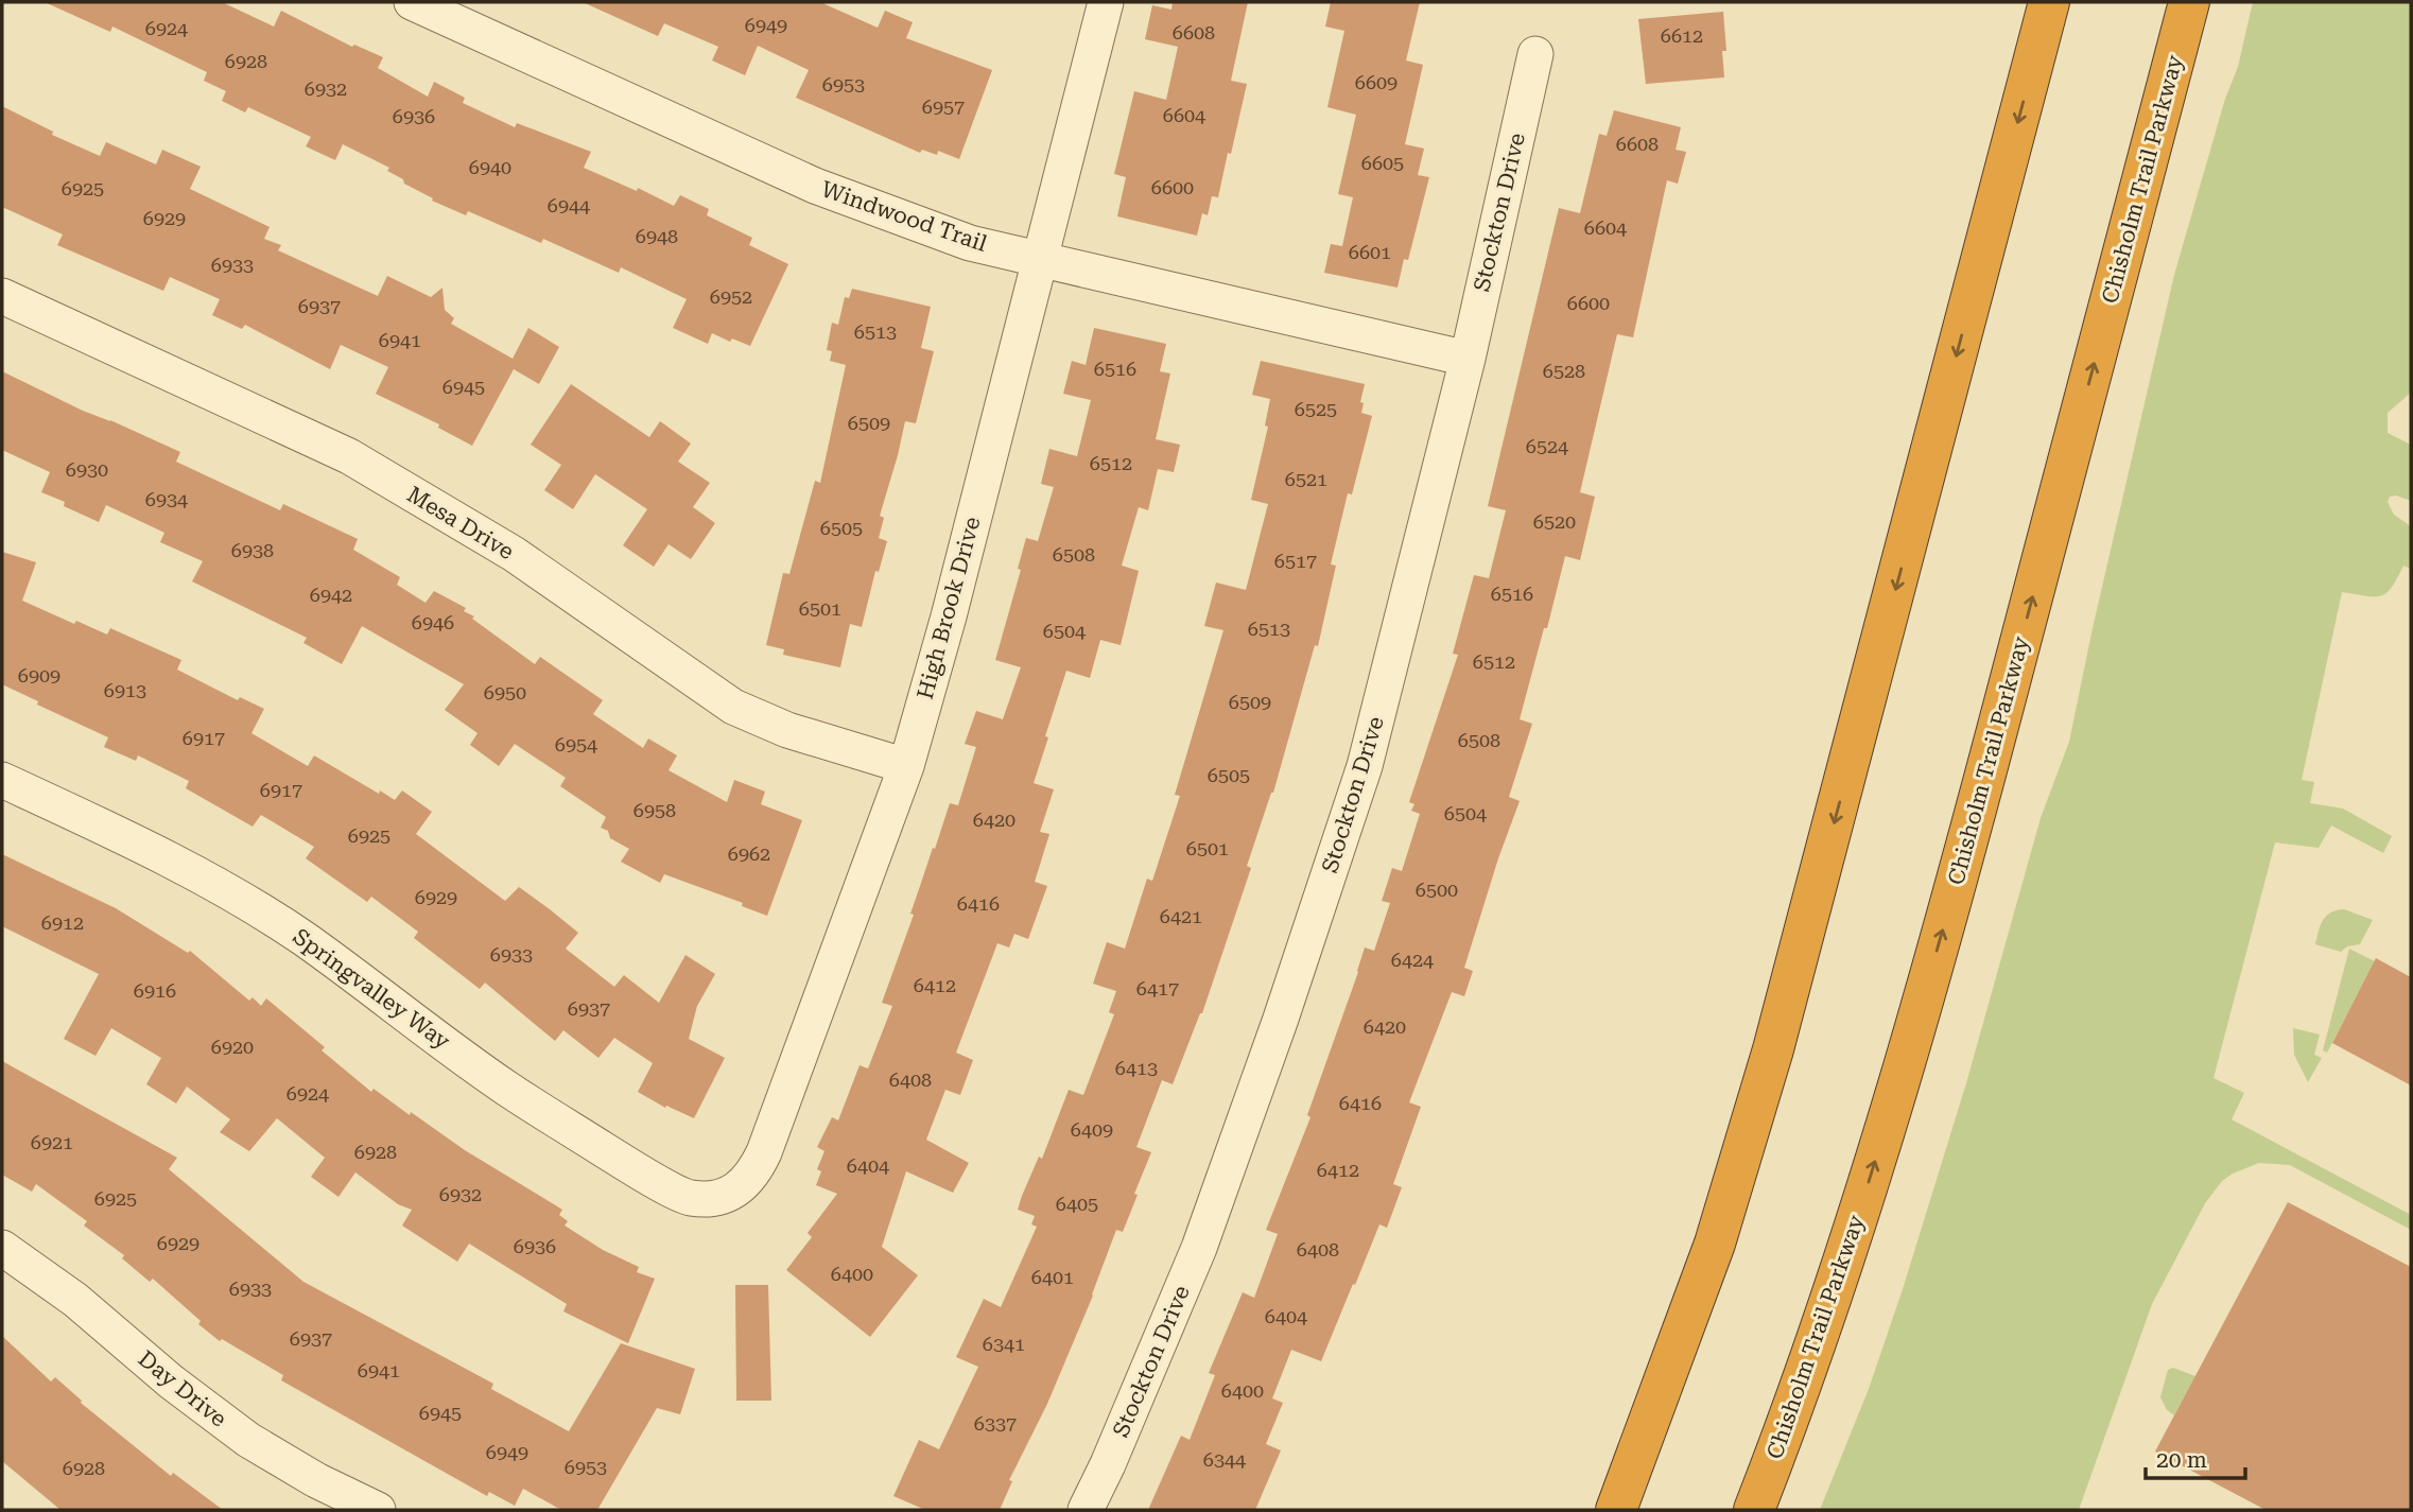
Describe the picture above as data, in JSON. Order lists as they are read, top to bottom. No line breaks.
{"streets":{"highway":["Chisholm Trail Parkway"],"street":["Stockton Drive","Windwood Trail","Mesa Drive","High Brook Drive","Springvalley Way","Day Drive"]},"crossings":[["Stockton Drive","Windwood Trail"],["Windwood Trail","High Brook Drive"],["Mesa Drive","High Brook Drive"],["High Brook Drive","Springvalley Way"]],"house_numbers":["6949","6924","6608","6612","6928","6609","6953","6932","6957","6604","6936","6608","6605","6940","6600","6925","6944","6929","6604","6948","6601","6933","6952","6600","6937","6513","6941","6516","6528","6945","6525","6509","6524","6512","6930","6521","6934","6520","6505","6938","6508","6517","6516","6942","6501","6946","6513","6504","6512","6909","6913","6950","6509","6917","6508","6954","6505","6917","6958","6504","6420","6925","6501","6962","6500","6929","6416","6421","6912","6933","6424","6412","6417","6916","6937","6420","6920","6413","6408","6924","6416","6409","6921","6928","6404","6412","6932","6925","6405","6929","6936","6408","6400","6401","6933","6404","6937","6341","6941","6400","6945","6337","6949","6344","6953","6928"],"scale_bar":"20 m"}
